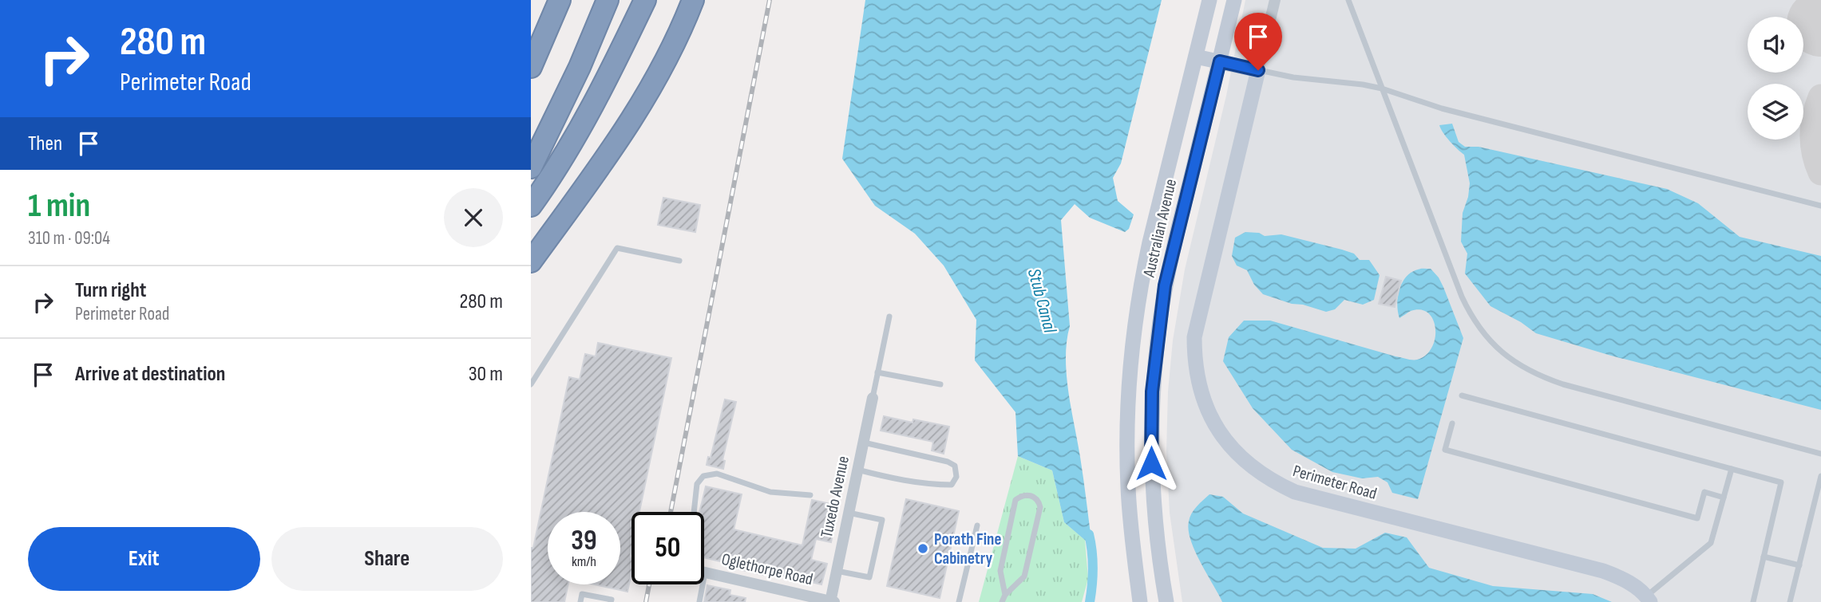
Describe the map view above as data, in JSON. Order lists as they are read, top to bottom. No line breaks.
{"streets":{"main road":["Australian Avenue","Perimeter Road"],"street":["Tuxedo Avenue","Oglethorpe Road"]},"crossings":[["Tuxedo Avenue","Oglethorpe Road"]],"water":["Stub Canal"],"places":["Porath Fine Cabinetry"],"page":{"turn":["280 m","Perimeter Road"],"then":"Then","heading":["1 min","310 m · 09:04"],"list":[{"name":"Turn right","note":"Perimeter Road","value":"280 m"},{"name":"Arrive at destination","value":"30 m"}],"speed":"39 km/h","limit":"50","buttons":["Exit","Share"]}}
